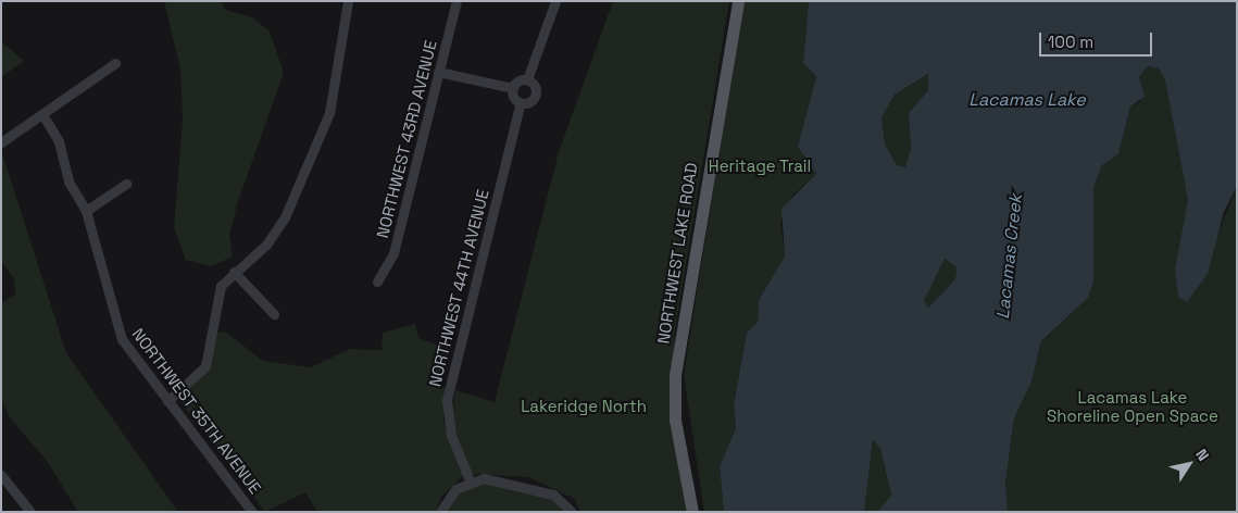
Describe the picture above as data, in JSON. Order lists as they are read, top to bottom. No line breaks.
{"streets":{"main road":["NORTHWEST LAKE ROAD"],"street":["NORTHWEST 43RD AVENUE","NORTHWEST 44TH AVENUE","NORTHWEST 35TH AVENUE"]},"water":["Lacamas Lake","Lacamas Creek"],"parks":["Heritage Trail","Lacamas Lake Shoreline Open Space","Lakeridge North"],"scale_bar":"100 m","north":"top right"}
